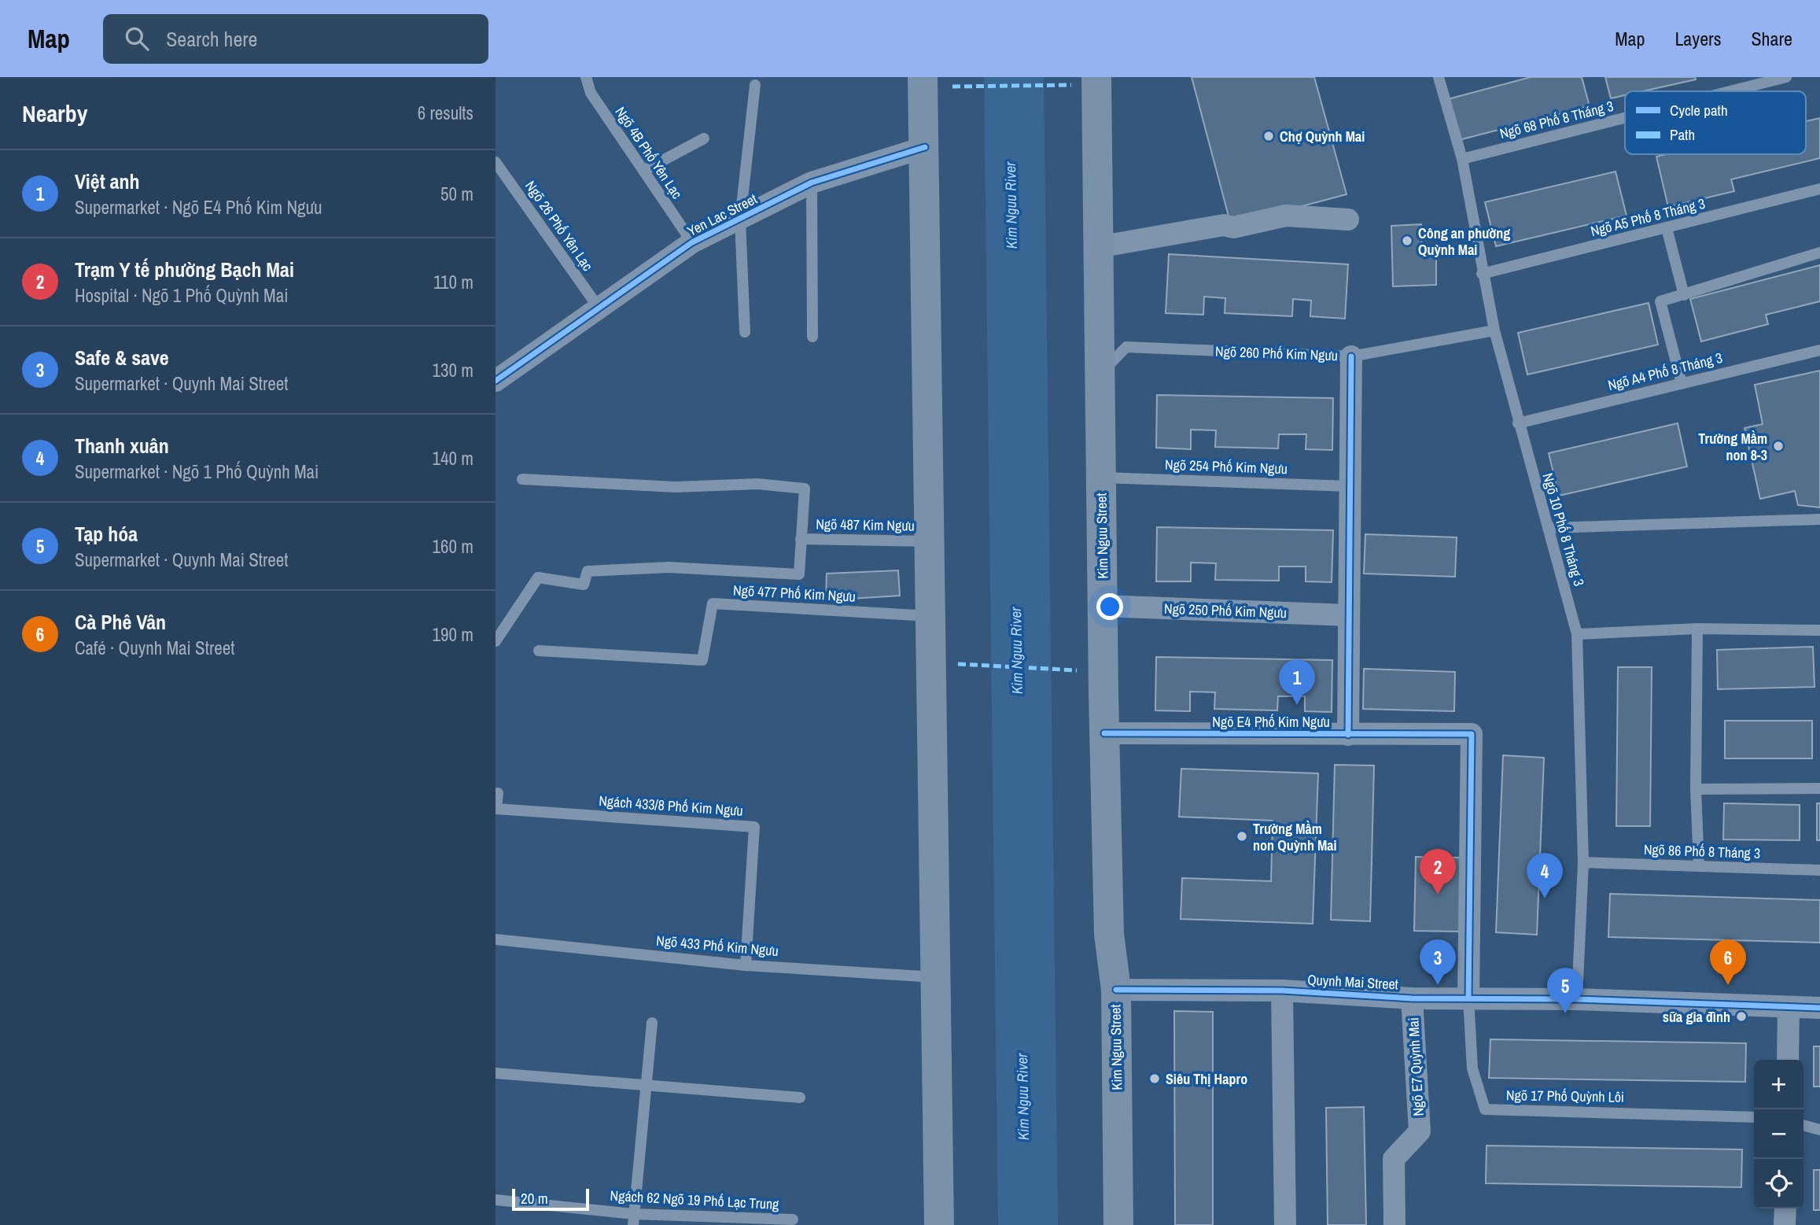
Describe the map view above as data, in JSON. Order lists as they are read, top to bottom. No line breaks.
{"streets":{"main road":["Kim Nguu Street"],"street":["Yen Lac Street","Ngõ 250 Phố Kim Ngưu","Ngõ E4 Phố Kim Ngưu","Quynh Mai Street","Ngõ E7 Quỳnh Mai"],"lane":["Ngõ 68 Phố 8 Tháng 3","Ngõ 4B Phố Yên Lạc","Ngõ A5 Phố 8 Tháng 3","Ngõ 26 Phố Yên Lạc","Ngõ 260 Phố Kim Ngưu","Ngõ A4 Phố 8 Tháng 3","Ngõ 254 Phố Kim Ngưu","Ngõ 487 Kim Ngưu","Ngõ 10 Phố 8 Tháng 3","Ngõ 477 Phố Kim Ngưu","Ngách 433/8 Phố Kim Ngưu","Ngõ 86 Phố 8 Tháng 3","Ngõ 433 Phố Kim Ngưu","Ngõ 17 Phố Quỳnh Lôi","Ngách 62 Ngõ 19 Phố Lạc Trung"]},"crossings":[["Ngõ 68 Phố 8 Tháng 3","Ngõ 10 Phố 8 Tháng 3"],["Ngõ 4B Phố Yên Lạc","Yen Lac Street"],["Yen Lac Street","Ngõ 26 Phố Yên Lạc"],["Ngõ A5 Phố 8 Tháng 3","Ngõ 10 Phố 8 Tháng 3"],["Ngõ 260 Phố Kim Ngưu","Ngõ 10 Phố 8 Tháng 3"],["Ngõ 260 Phố Kim Ngưu","Kim Nguu Street"],["Ngõ A4 Phố 8 Tháng 3","Ngõ 10 Phố 8 Tháng 3"],["Ngõ 254 Phố Kim Ngưu","Kim Nguu Street"],["Ngõ 10 Phố 8 Tháng 3","Ngõ 86 Phố 8 Tháng 3"],["Ngõ 10 Phố 8 Tháng 3","Quynh Mai Street"],["Kim Nguu Street","Ngõ 250 Phố Kim Ngưu"],["Kim Nguu Street","Ngõ E4 Phố Kim Ngưu"],["Kim Nguu Street","Quynh Mai Street"],["Ngõ E4 Phố Kim Ngưu","Quynh Mai Street"],["Ngõ E4 Phố Kim Ngưu","Ngõ 17 Phố Quỳnh Lôi"],["Ngách 433/8 Phố Kim Ngưu","Ngõ 433 Phố Kim Ngưu"],["Quynh Mai Street","Ngõ E7 Quỳnh Mai"],["Quynh Mai Street","Ngõ 17 Phố Quỳnh Lôi"]],"water":["Kim Nguu River"],"places":["Chợ Quỳnh Mai","Công an phường Quỳnh Mai","Trường Mầm non 8-3","Trường Mầm non Quỳnh Mai","sữa gia đình","Siêu Thị Hapro"],"legend":["Cycle path","Path"],"scale_bar":"20 m","page":{"header":"Map","search":"Search here","nav":["Map","Layers","Share"],"heading":["Nearby","6 results"],"list":[{"mark":"1","name":"Việt anh","note":"Supermarket · Ngõ E4 Phố Kim Ngưu","value":"50 m"},{"mark":"2","name":"Trạm Y tế phường Bạch Mai","note":"Hospital · Ngõ 1 Phố Quỳnh Mai","value":"110 m"},{"mark":"3","name":"Safe & save","note":"Supermarket · Quynh Mai Street","value":"130 m"},{"mark":"4","name":"Thanh xuân","note":"Supermarket · Ngõ 1 Phố Quỳnh Mai","value":"140 m"},{"mark":"5","name":"Tạp hóa","note":"Supermarket · Quynh Mai Street","value":"160 m"},{"mark":"6","name":"Cà Phê Vân","note":"Café · Quynh Mai Street","value":"190 m"}],"pins":["1","2","4","3","6","5"],"map_buttons":["+","−"],"scale":"20 m"}}
